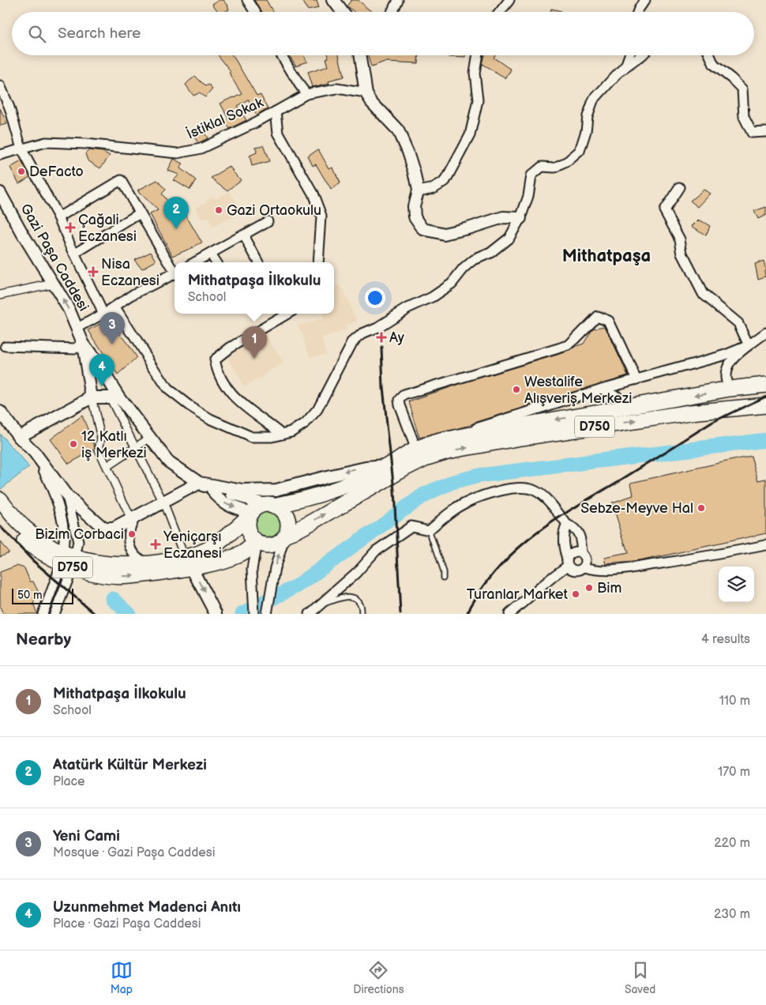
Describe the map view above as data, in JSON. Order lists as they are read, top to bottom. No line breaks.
{"streets":{"highway":["D750"],"street":["İstiklal Sokak","Gazi Paşa Caddesi"]},"districts":["Mithatpaşa"],"places":{"other":["DeFacto","Gazi Ortaokulu","Westalife Alışveriş Merkezi","12 Katlı iş Merkezi","Sebze-Meyve Hal","Bizim Corbaci","Bim","Turanlar Market"],"health":["Çağali Eczanesi","Nisa Eczanesi","Ay","Yeniçarşı Eczanesi"]},"scale_bar":"50 m","page":{"search":"Search here","pins":["2","3","1","4"],"popup":["Mithatpaşa İlkokulu","School"],"scale":"50 m","heading":["Nearby","4 results"],"list":[{"mark":"1","name":"Mithatpaşa İlkokulu","note":"School","value":"110 m"},{"mark":"2","name":"Atatürk Kültür Merkezi","note":"Place","value":"170 m"},{"mark":"3","name":"Yeni Cami","note":"Mosque · Gazi Paşa Caddesi","value":"220 m"},{"mark":"4","name":"Uzunmehmet Madenci Anıtı","note":"Place · Gazi Paşa Caddesi","value":"230 m"}],"nav":["Map","Directions","Saved"]}}
